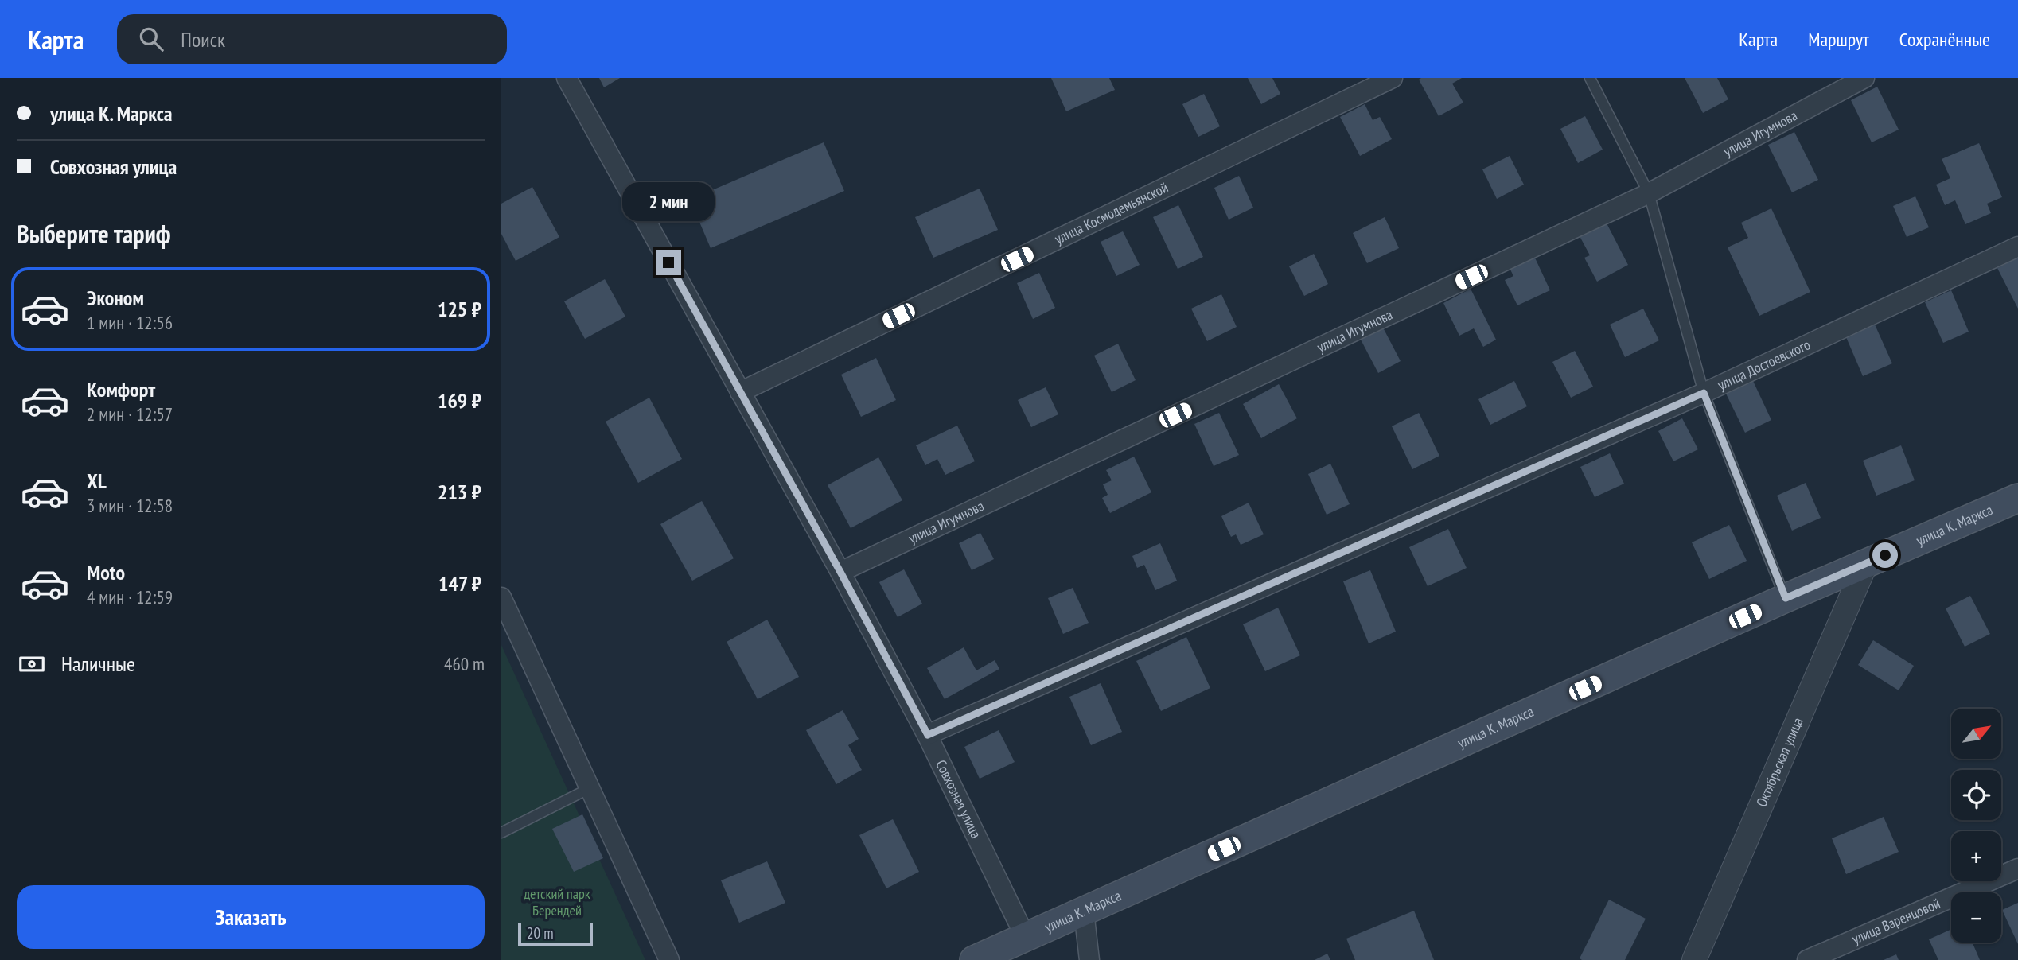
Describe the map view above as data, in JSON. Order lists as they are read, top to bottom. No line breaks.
{"streets":{"main road":["улица К. Маркса"],"street":["улица Игумнова","улица Космодемьянской","улица Достоевского","Октябрьская улица","Совхозная улица","улица Варенцовой"]},"crossings":[["улица Игумнова","Совхозная улица"],["улица Космодемьянской","Совхозная улица"],["улица Достоевского","Совхозная улица"],["улица К. Маркса","Октябрьская улица"],["улица К. Маркса","Совхозная улица"]],"parks":["детский парк Берендей"],"scale_bar":"20 m","north":"top right","page":{"header":"Карта","search":"Поиск","nav":["Карта","Маршрут","Сохранённые"],"banner":["улица К. Маркса","Совхозная улица"],"bubble":"2 мин","heading":"Выберите тариф","list":[{"name":"Эконом","note":"1 мин · 12:56","value":"125 ₽"},{"name":"Комфорт","note":"2 мин · 12:57","value":"169 ₽"},{"name":"XL","note":"3 мин · 12:58","value":"213 ₽"},{"name":"Moto","note":"4 мин · 12:59","value":"147 ₽"}],"pay":["Наличные","460 m"],"map_buttons":["+","−"],"buttons":"Заказать","scale":"20 m"}}
